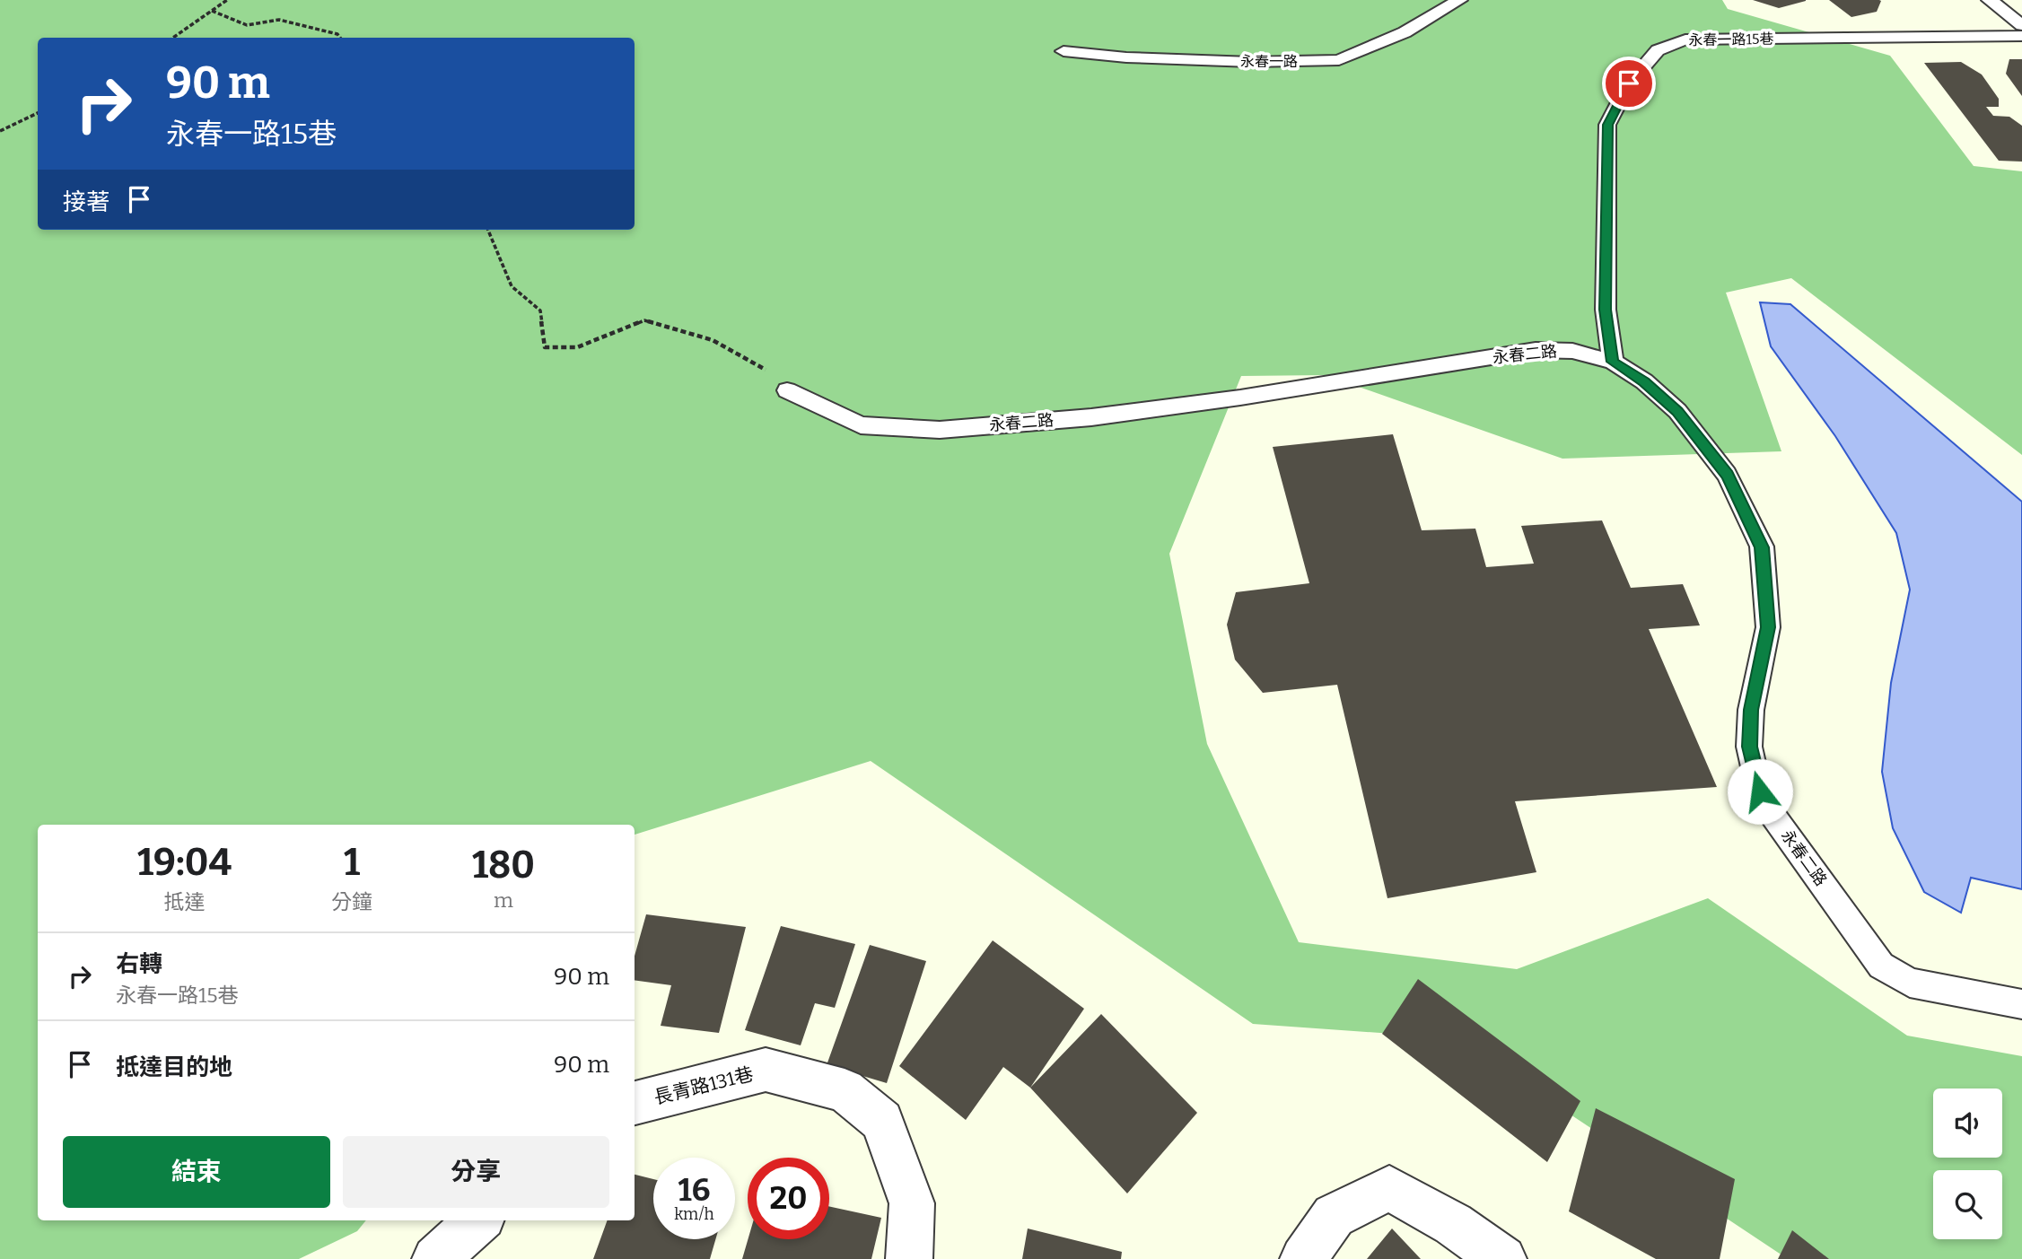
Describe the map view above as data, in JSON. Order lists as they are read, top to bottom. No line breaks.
{"streets":{"street":["長青路131巷"],"lane":["永春一路15巷","永春一路","永春二路"]},"crossings":[["永春一路15巷","永春二路"]],"page":{"turn":["90 m","永春一路15巷"],"then":"接著","eta":["19:04","抵達","1","分鐘","180","m"],"list":[{"name":"右轉","note":"永春一路15巷","value":"90 m"},{"name":"抵達目的地","value":"90 m"}],"buttons":["結束","分享"],"speed":"16 km/h","limit":"20"}}
